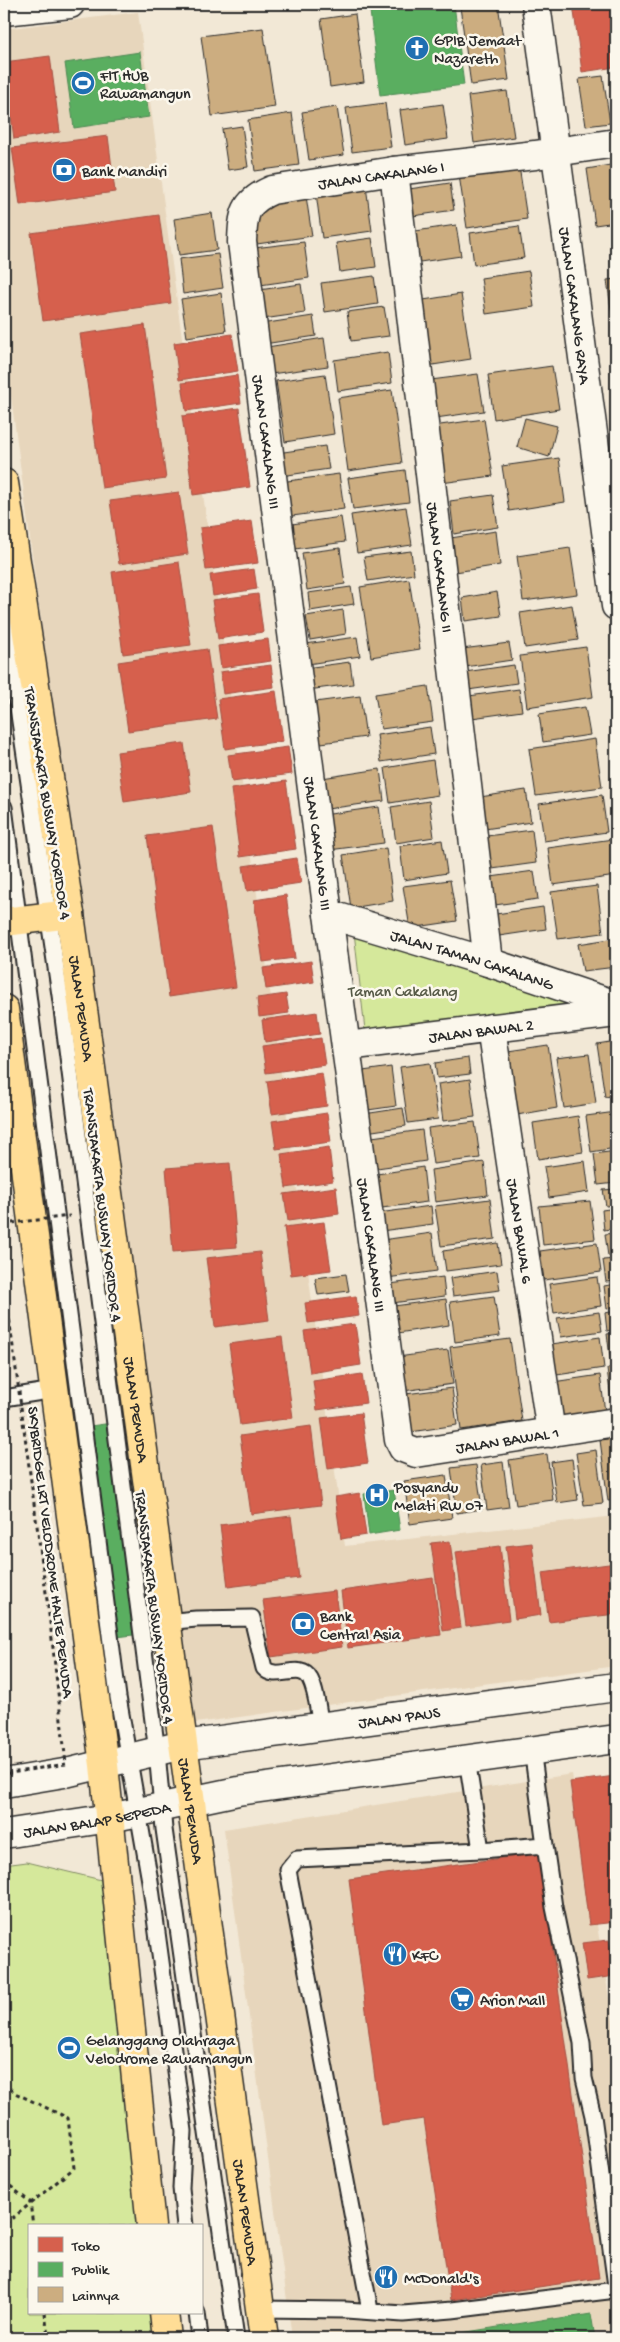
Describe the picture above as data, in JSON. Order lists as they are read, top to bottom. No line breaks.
{"streets":{"main road":["JALAN PEMUDA"],"street":["JALAN CAKALANG I","JALAN CAKALANG RAYA","JALAN CAKALANG III","JALAN CAKALANG II","JALAN TAMAN CAKALANG","JALAN BAWAL 2","JALAN BAWAL 6","JALAN BAWAL 1","JALAN PAUS","JALAN BALAP SEPEDA"],"lane":["TRANSJAKARTA BUSWAY KORIDOR 4"],"path":["SKYBRIDGE LRT VELODROME HALTE PEMUDA"]},"crossings":[["JALAN CAKALANG I","JALAN CAKALANG RAYA"],["JALAN CAKALANG I","JALAN CAKALANG III"],["JALAN CAKALANG I","JALAN CAKALANG II"],["JALAN CAKALANG III","JALAN TAMAN CAKALANG"],["JALAN CAKALANG III","JALAN BAWAL 2"],["JALAN CAKALANG III","JALAN BAWAL 1"],["JALAN CAKALANG II","JALAN TAMAN CAKALANG"],["TRANSJAKARTA BUSWAY KORIDOR 4","JALAN PEMUDA"],["TRANSJAKARTA BUSWAY KORIDOR 4","JALAN BALAP SEPEDA"],["JALAN PEMUDA","JALAN PAUS"],["JALAN PEMUDA","JALAN BALAP SEPEDA"],["JALAN BAWAL 2","JALAN BAWAL 6"],["JALAN BAWAL 6","JALAN BAWAL 1"]],"parks":["Taman Cakalang"],"places":{"church":["GPIB Jemaat Nazareth"],"sports":["FIT HUB Rawamangun","Gelanggang Olahraga Velodrome Rawamangun"],"bank":["Bank Mandiri","Bank Central Asia"],"hospital":["Posyandu Melati RW 07"],"restaurant":["KFC","McDonald's"],"supermarket":["Arion Mall"]},"legend":["Toko","Publik","Lainnya"]}
